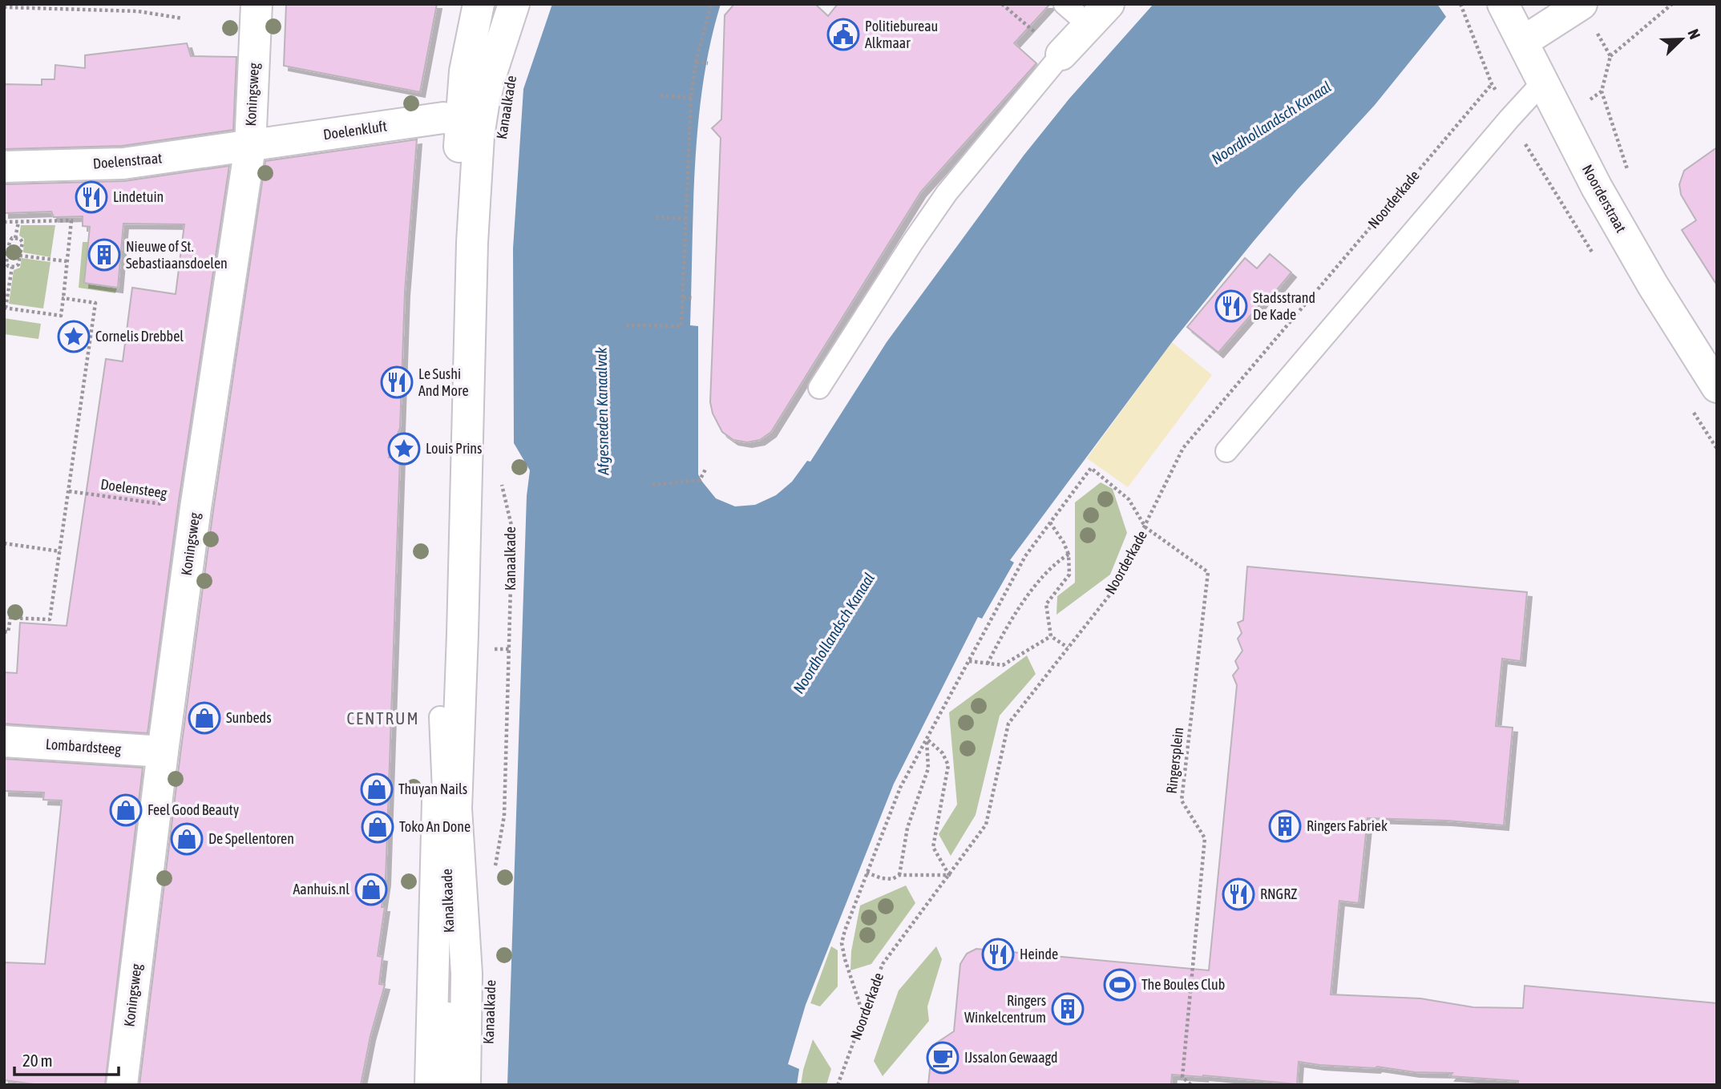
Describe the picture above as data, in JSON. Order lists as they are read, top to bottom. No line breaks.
{"streets":{"street":["Koningsweg","Kanaalkade","Doelenkluft","Doelenstraat","Noorderstraat","Lombardsteeg"],"lane":["Kanalkaade"],"path":["Noorderkade","Doelensteeg","Ringersplein"]},"crossings":[["Koningsweg","Doelenkluft"],["Koningsweg","Doelenstraat"],["Koningsweg","Doelensteeg"],["Koningsweg","Lombardsteeg"],["Doelenkluft","Doelenstraat"],["Noorderkade","Ringersplein"]],"districts":["CENTRUM"],"water":["Noordhollandsch Kanaal","Afgesneden Kanaalvak"],"places":{"public building":["Politiebureau Alkmaar"],"restaurant":["Lindetuin","Stadsstrand De Kade","Le Sushi And More","RNGRZ","Heinde"],"building":["Nieuwe of St. Sebastiaansdoelen","Ringers Fabriek","Ringers Winkelcentrum"],"place":["Cornelis Drebbel","Louis Prins"],"shop":["Sunbeds","Thuyan Nails","Feel Good Beauty","Toko An Done","De Spellentoren","Aanhuis.nl"],"sports":["The Boules Club"],"cafe":["IJssalon Gewaagd"]},"scale_bar":"20 m","north":"top right"}
